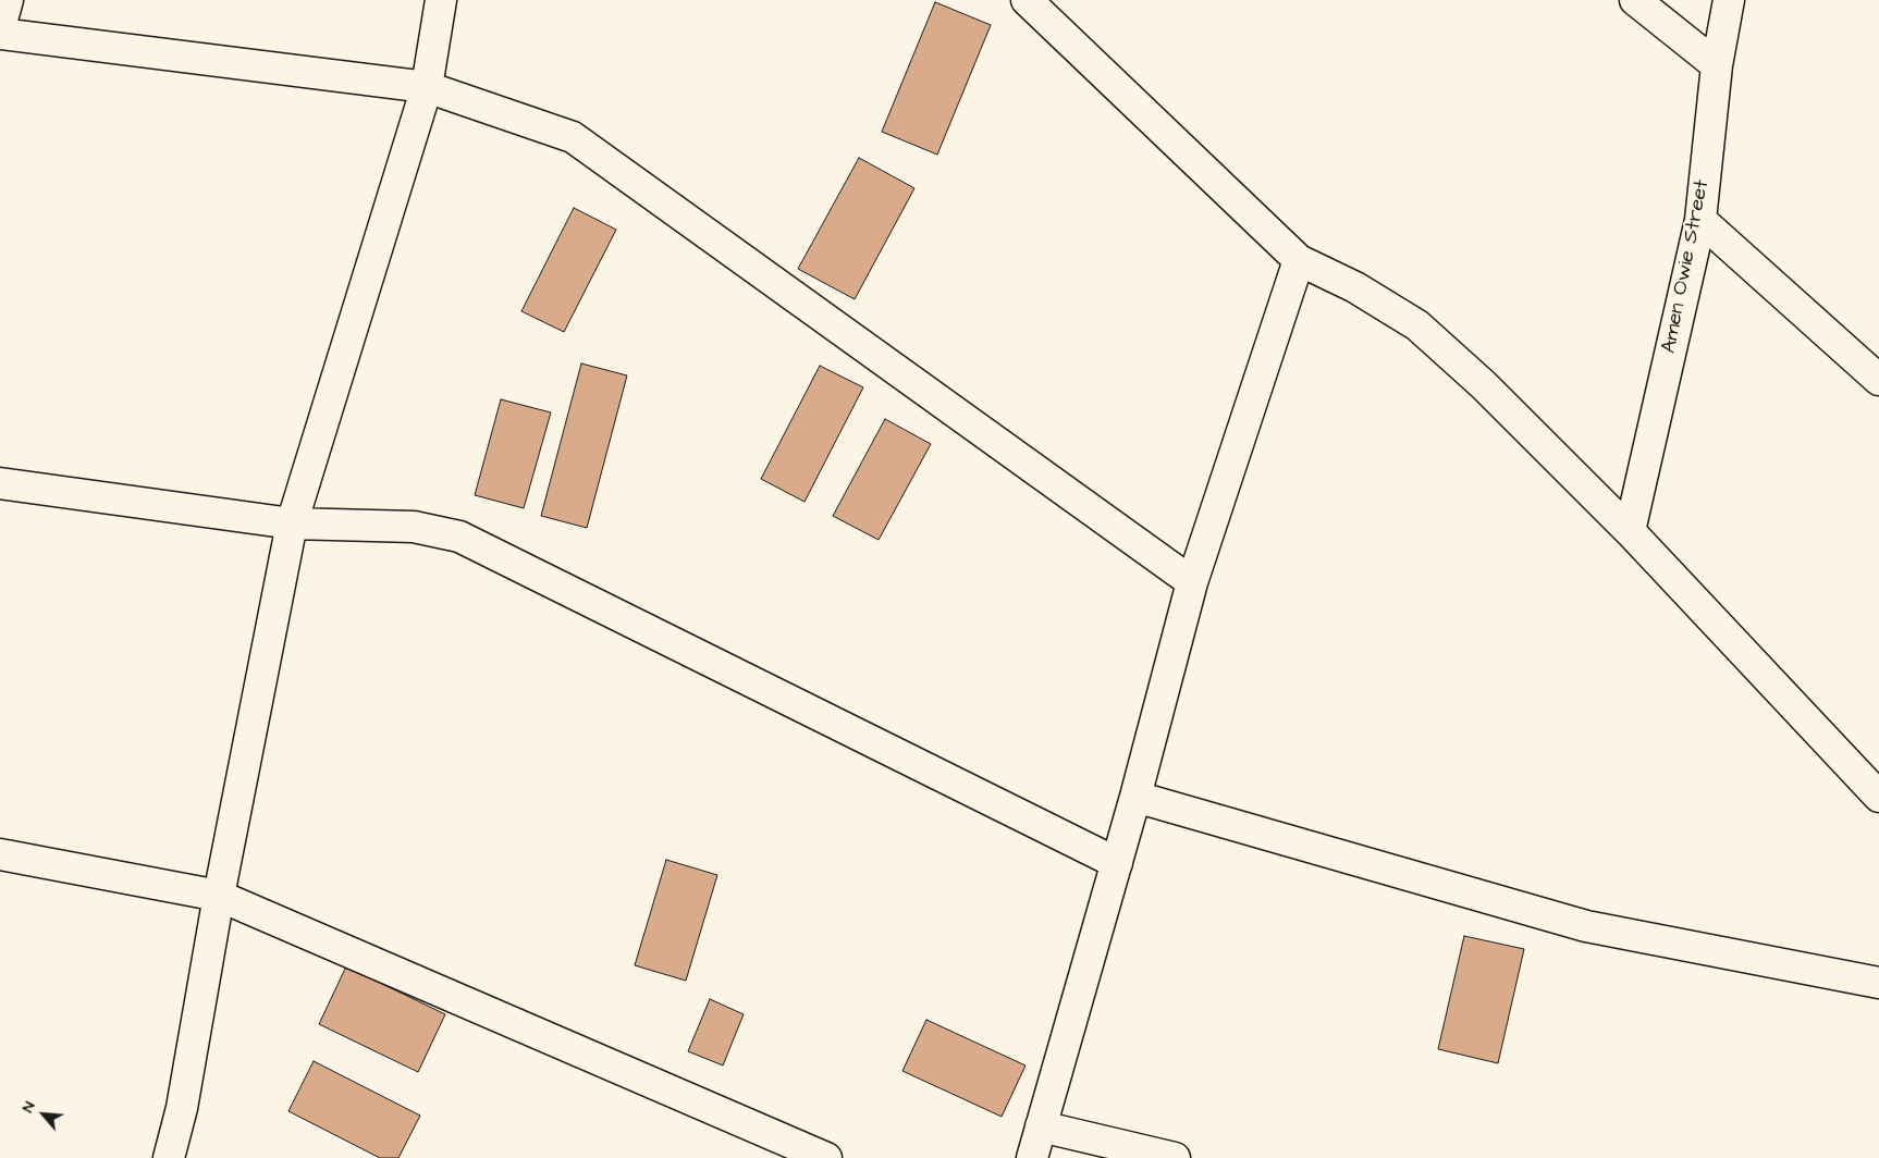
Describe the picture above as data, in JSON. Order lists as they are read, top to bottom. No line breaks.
{"streets":{"street":["Amen Owie Street"]},"north":"top left"}
